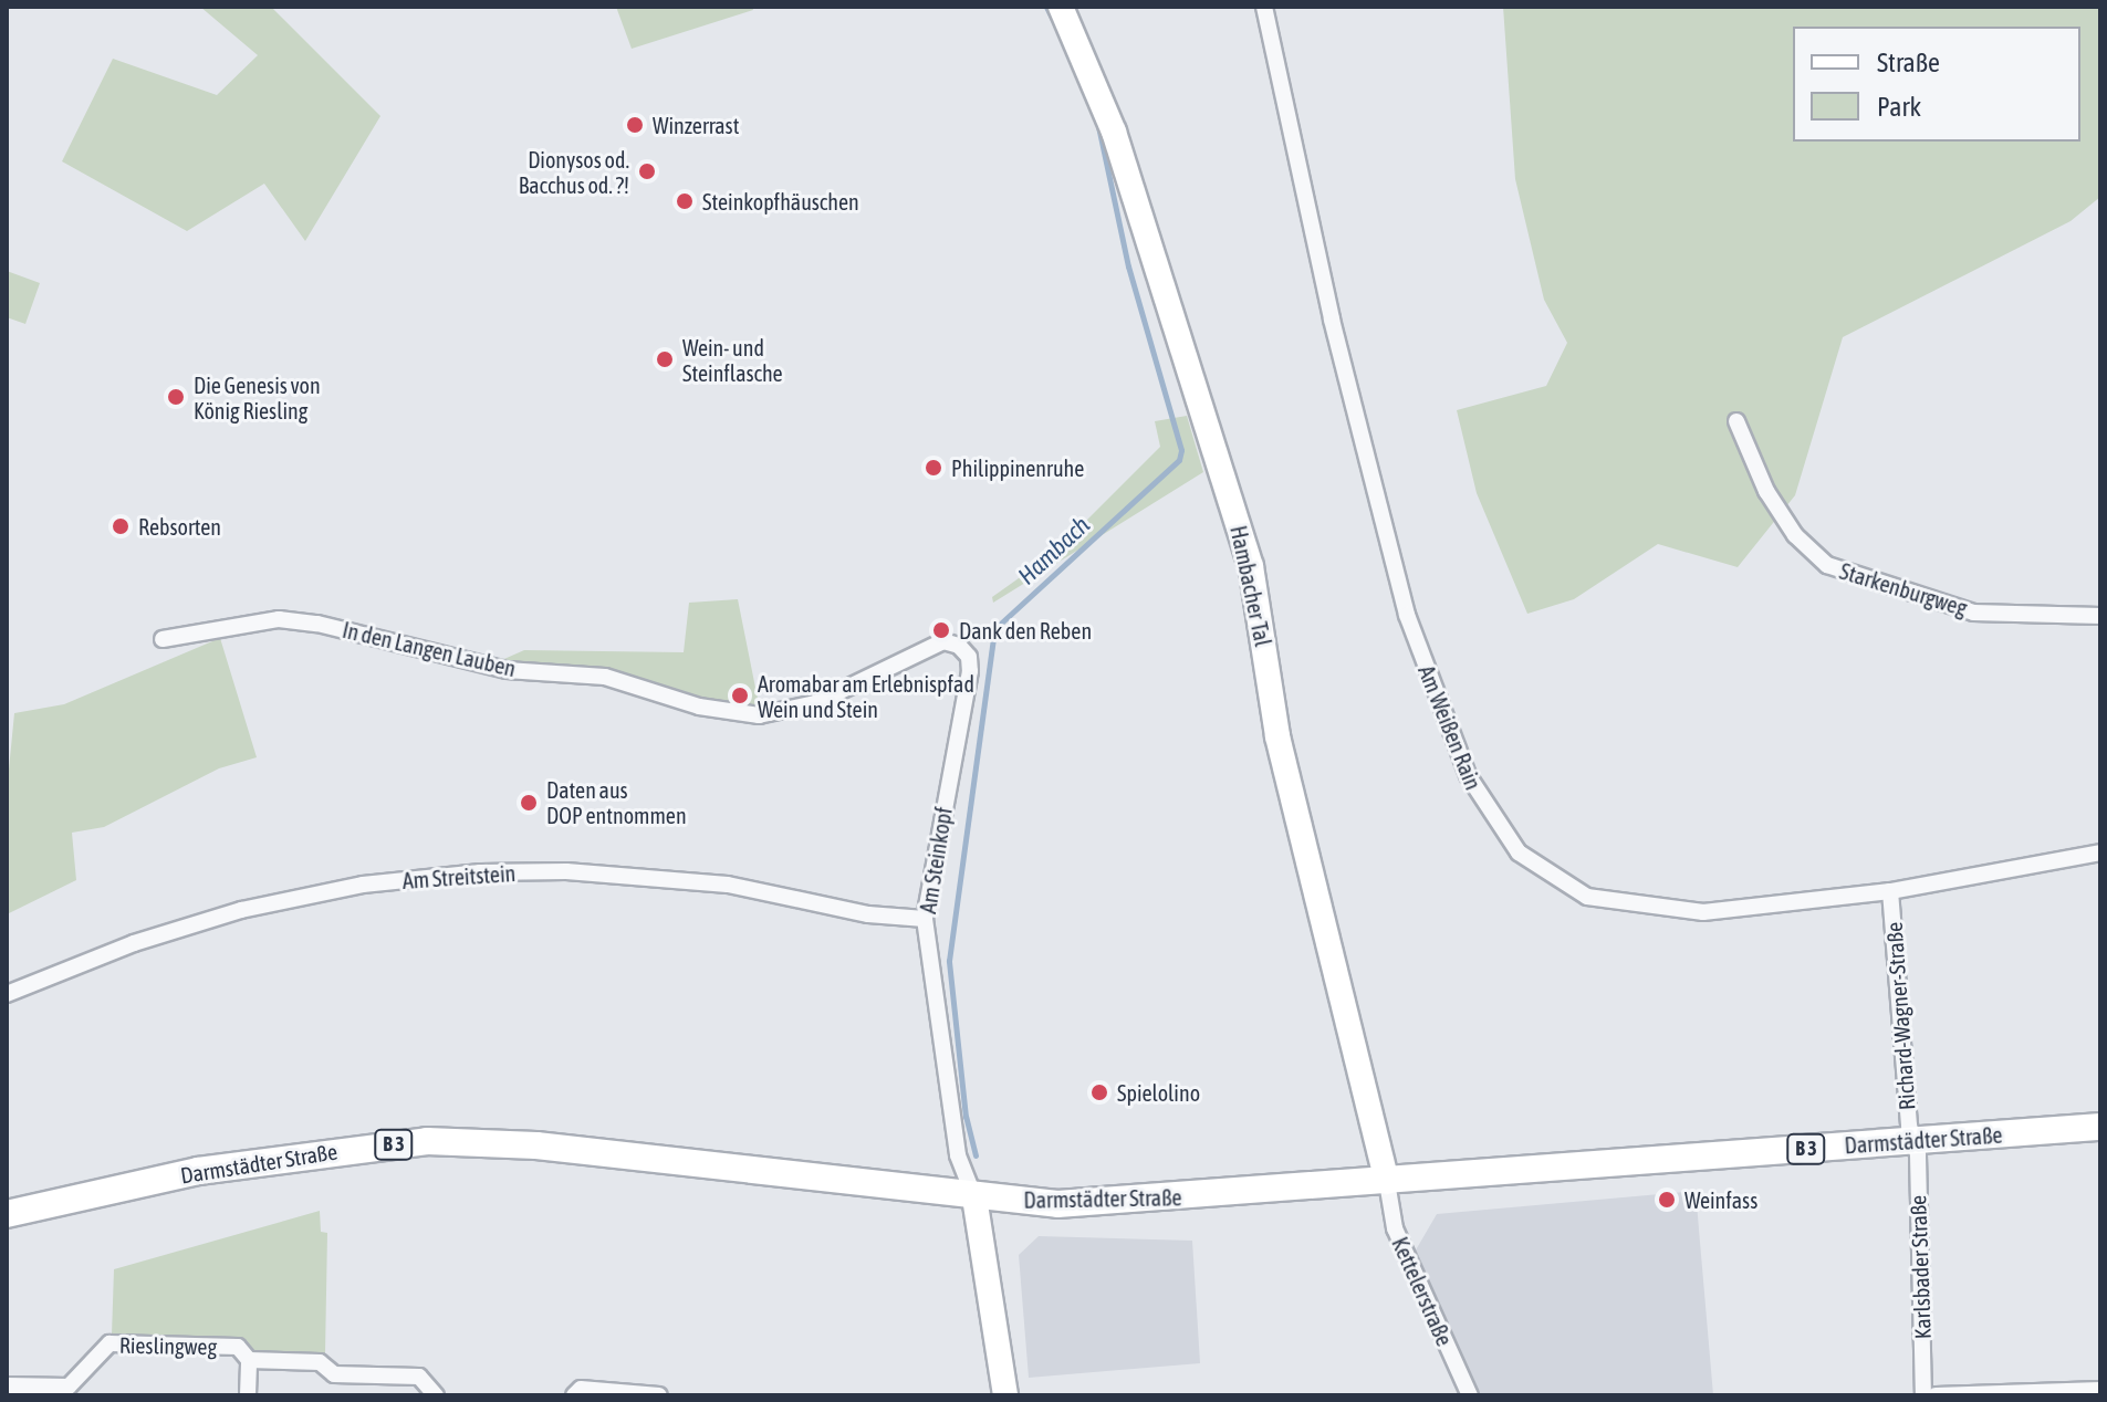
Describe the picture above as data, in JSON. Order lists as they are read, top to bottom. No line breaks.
{"streets":{"main road":["Darmstädter Straße","B 3"],"street":["Hambacher Tal","Starkenburgweg","In den Langen Lauben","Am Weißen Rain","Am Steinkopf","Am Streitstein","Richard-Wagner-Straße","Karlsbader Straße","Kettelerstraße","Rieslingweg"]},"crossings":[["Hambacher Tal","Darmstädter Straße"],["Hambacher Tal","Kettelerstraße"],["In den Langen Lauben","Am Steinkopf"],["Am Weißen Rain","Richard-Wagner-Straße"],["Am Steinkopf","Am Streitstein"],["Am Steinkopf","Darmstädter Straße"],["Richard-Wagner-Straße","Darmstädter Straße"],["Richard-Wagner-Straße","Karlsbader Straße"],["Darmstädter Straße","Karlsbader Straße"],["Darmstädter Straße","Kettelerstraße"]],"water":["Hambach"],"places":["Winzerrast","Dionysos od. Bacchus od. ?!","Steinkopfhäuschen","Wein- und Steinflasche","Die Genesis von König Riesling","Philippinenruhe","Rebsorten","Dank den Reben","Aromabar am Erlebnispfad Wein und Stein","Daten aus DOP entnommen","Spielolino","Weinfass"],"legend":["Straße","Park"]}
